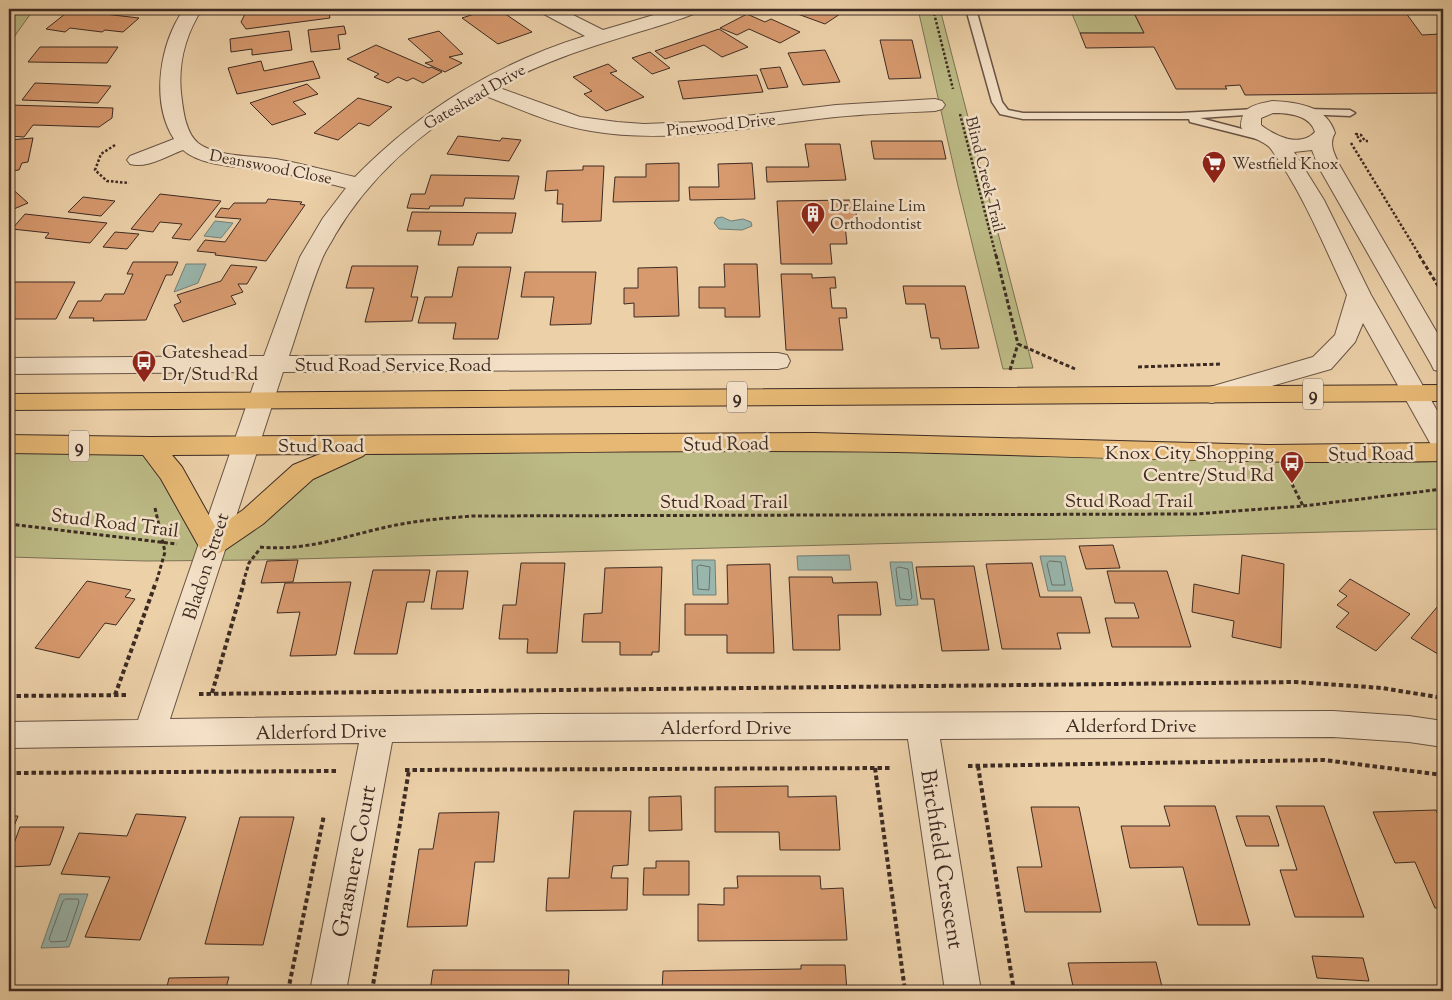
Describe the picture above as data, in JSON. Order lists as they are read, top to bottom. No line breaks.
{"streets":{"main road":["9","Stud Road"],"street":["Gateshead Drive","Pinewood Drive","Deanswood Close","Stud Road Service Road","Bladon Street","Alderford Drive","Birchfield Crescent","Grasmere Court"],"path":["Blind Creek Trail","Stud Road Trail"]},"crossings":[["Gateshead Drive","Pinewood Drive"],["Gateshead Drive","Deanswood Close"],["Gateshead Drive","Stud Road Service Road"],["Gateshead Drive","9"],["Gateshead Drive","Bladon Street"],["9","Bladon Street"],["Stud Road","Bladon Street"],["Stud Road Trail","Bladon Street"],["Bladon Street","Alderford Drive"],["Alderford Drive","Birchfield Crescent"],["Alderford Drive","Grasmere Court"]],"places":{"supermarket":["Westfield Knox"],"building":["Dr Elaine Lim Orthodontist"],"bus stop":["Gateshead Dr/Stud Rd","Knox City Shopping Centre/Stud Rd"]}}
